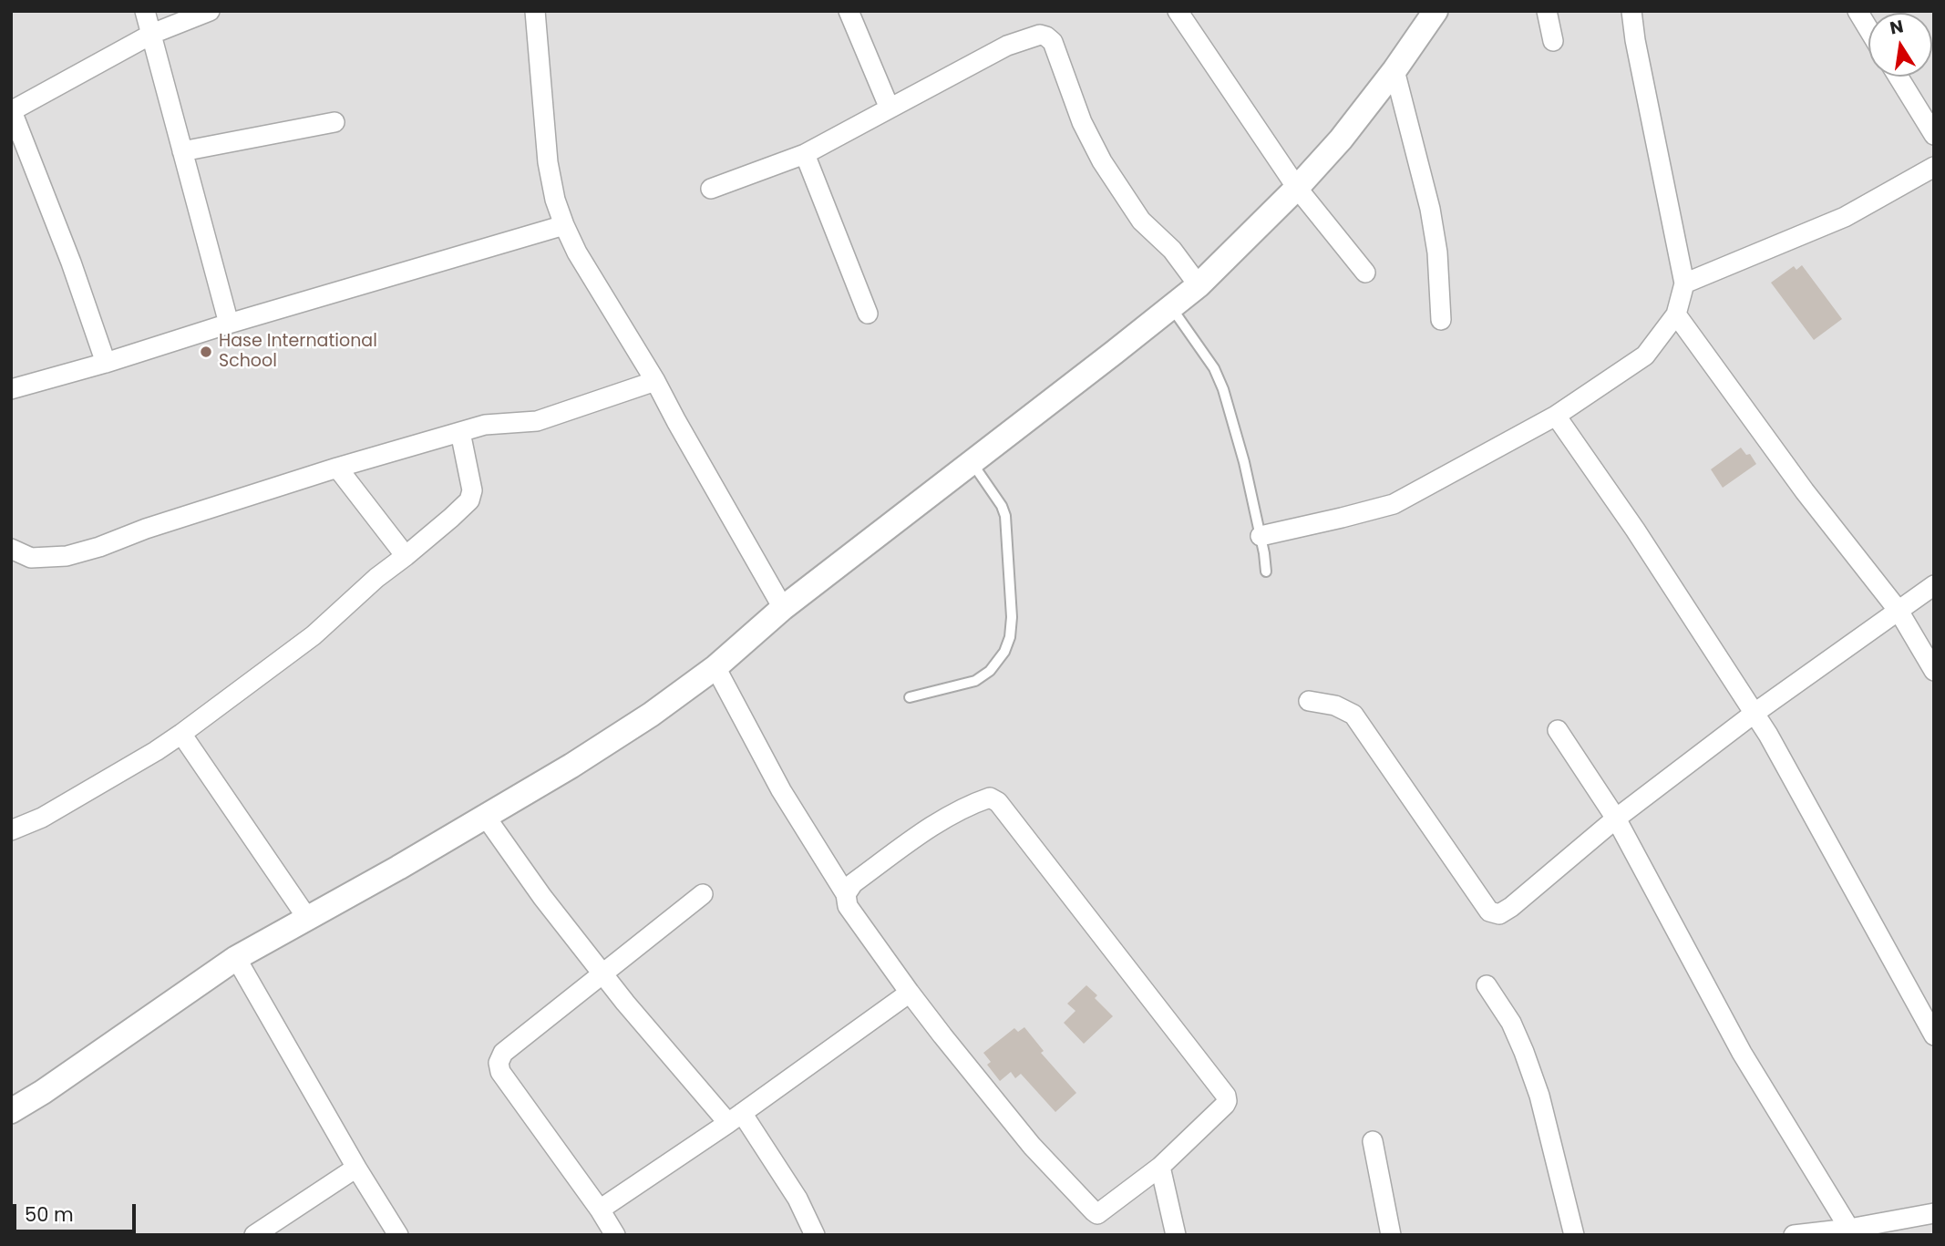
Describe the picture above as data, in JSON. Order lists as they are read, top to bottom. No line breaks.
{"places":["Hase International School"],"scale_bar":"50 m","north":"top"}
